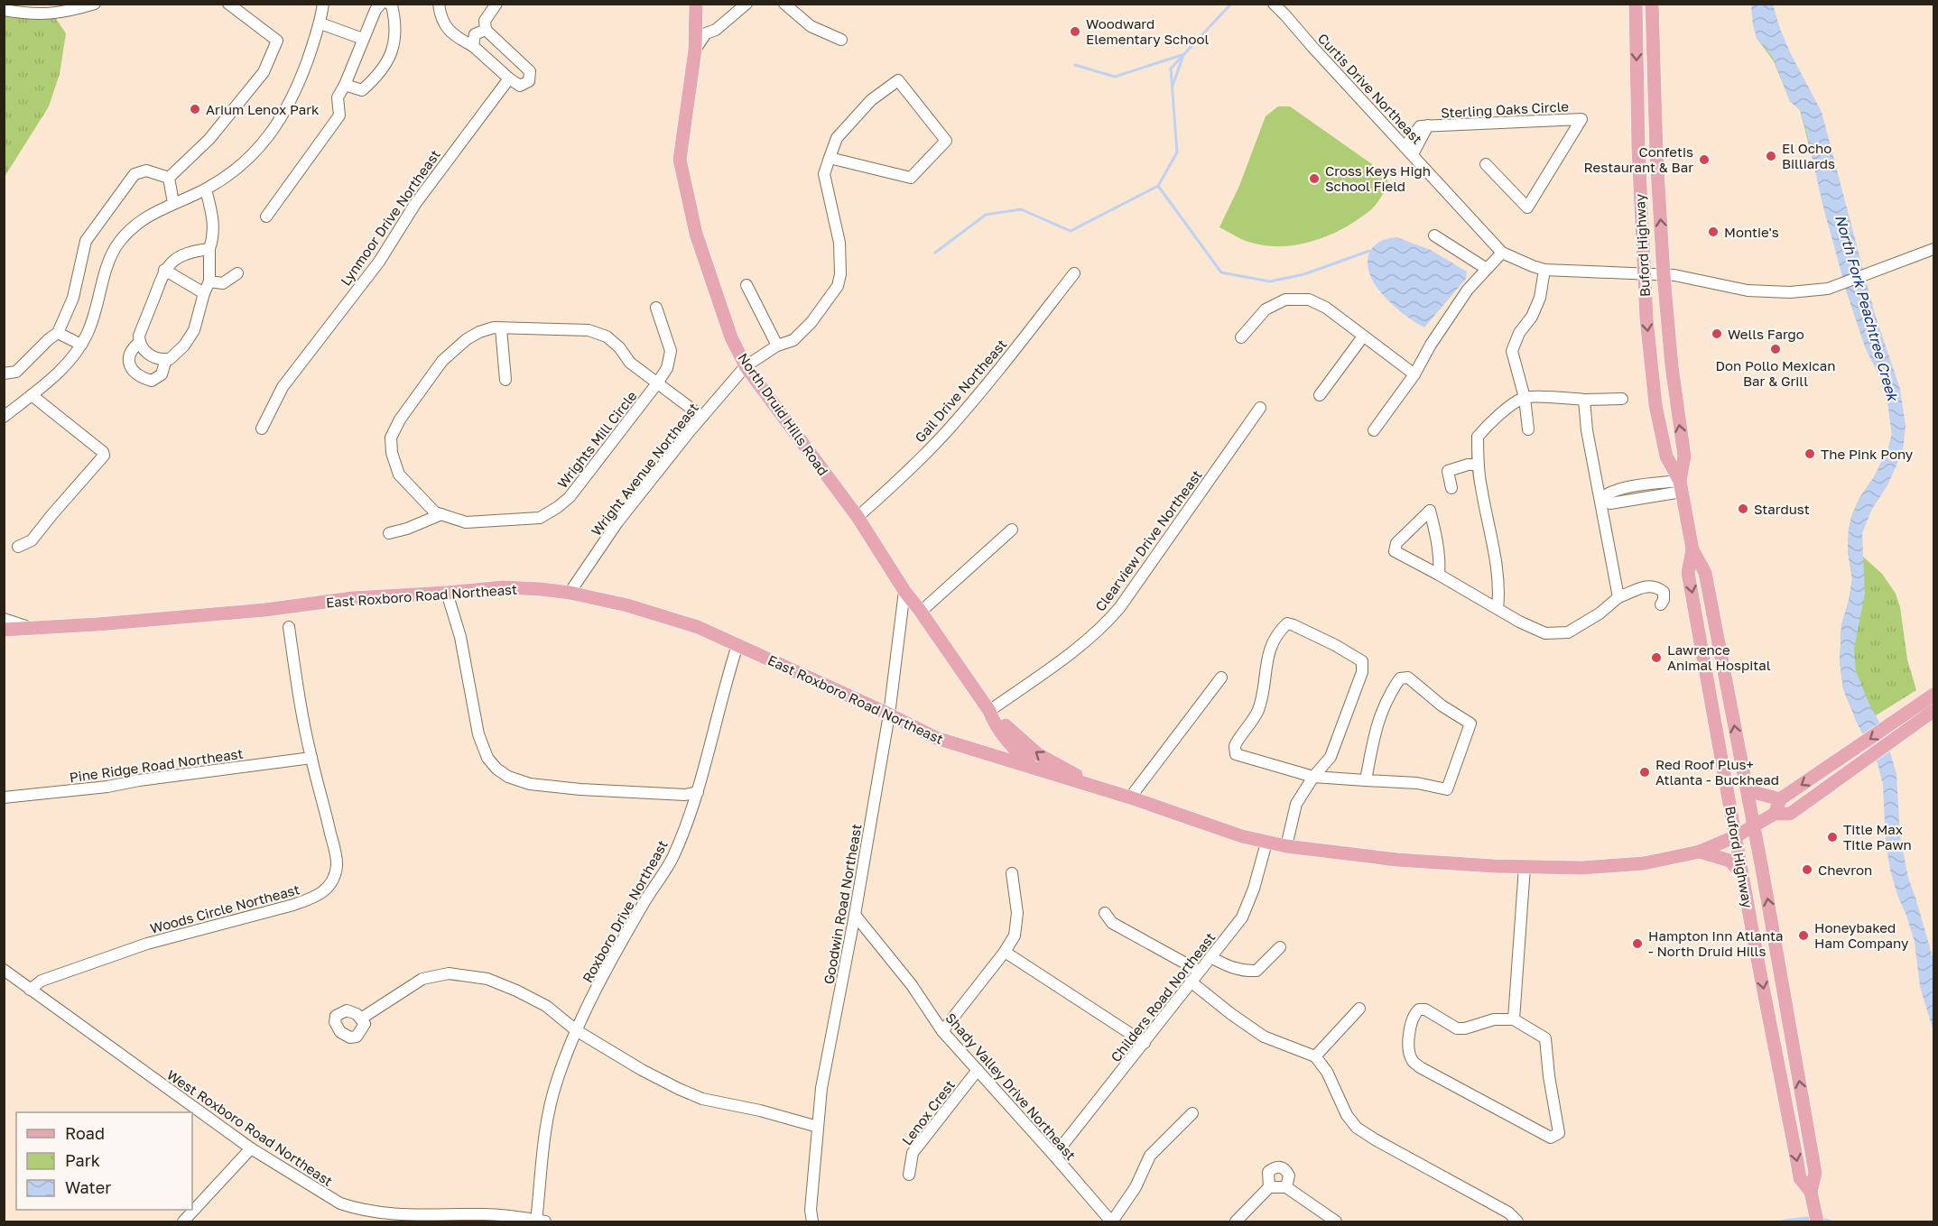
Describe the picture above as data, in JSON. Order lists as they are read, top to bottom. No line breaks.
{"streets":{"main road":["Buford Highway","North Druid Hills Road","East Roxboro Road Northeast"],"street":["Curtis Drive Northeast","Sterling Oaks Circle","Lynmoor Drive Northeast","Gail Drive Northeast","Wrights Mill Circle","Wright Avenue Northeast","Clearview Drive Northeast","Pine Ridge Road Northeast","Goodwin Road Northeast","Woods Circle Northeast","Roxboro Drive Northeast","Childers Road Northeast","Shady Valley Drive Northeast","Lenox Crest","West Roxboro Road Northeast"]},"crossings":[["Curtis Drive Northeast","Sterling Oaks Circle"],["Curtis Drive Northeast","Buford Highway"],["Gail Drive Northeast","North Druid Hills Road"],["North Druid Hills Road","Wright Avenue Northeast"],["North Druid Hills Road","Clearview Drive Northeast"],["North Druid Hills Road","East Roxboro Road Northeast"],["North Druid Hills Road","Goodwin Road Northeast"],["Wrights Mill Circle","Wright Avenue Northeast"],["Wright Avenue Northeast","East Roxboro Road Northeast"],["East Roxboro Road Northeast","Goodwin Road Northeast"],["East Roxboro Road Northeast","Roxboro Drive Northeast"],["Pine Ridge Road Northeast","Woods Circle Northeast"],["Goodwin Road Northeast","Shady Valley Drive Northeast"],["Woods Circle Northeast","West Roxboro Road Northeast"],["Roxboro Drive Northeast","West Roxboro Road Northeast"],["Childers Road Northeast","Shady Valley Drive Northeast"],["Shady Valley Drive Northeast","Lenox Crest"]],"water":["North Fork Peachtree Creek"],"places":["Woodward Elementary School","Arium Lenox Park","El Ocho Billiards","Confetis Restaurant & Bar","Cross Keys High School Field","Montie's","Wells Fargo","Don Pollo Mexican Bar & Grill","The Pink Pony","Stardust","Lawrence Animal Hospital","Red Roof Plus+ Atlanta - Buckhead","Title Max Title Pawn","Chevron","Honeybaked Ham Company","Hampton Inn Atlanta - North Druid Hills"],"legend":["Road","Park","Water"]}
